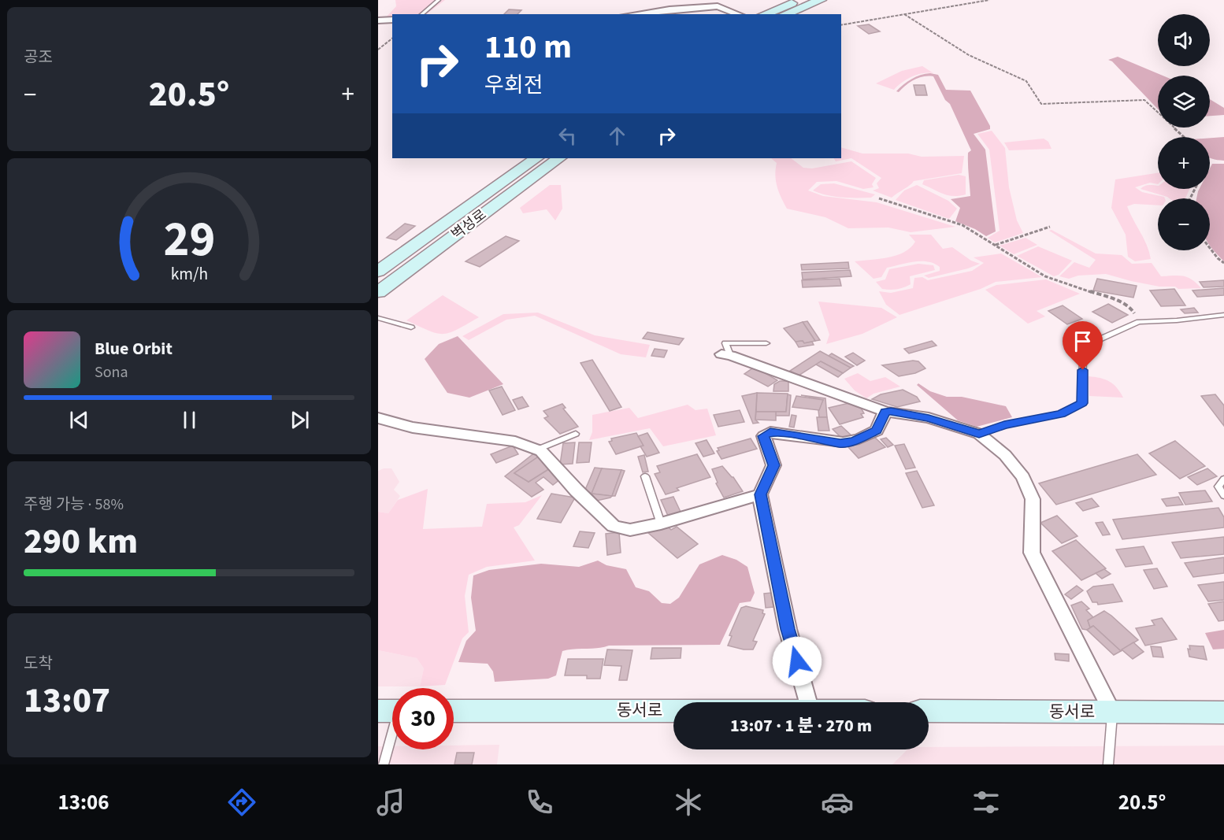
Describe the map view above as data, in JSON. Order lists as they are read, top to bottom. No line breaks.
{"streets":{"main road":["벽성로","동서로"]},"page":{"tile":["공조",["주행 가능 · 58%","290 km"],["도착","13:07"]],"map_buttons":["+","−"],"turn":["110 m","우회전"],"heat":["−","20.5°","+"],"song":["Blue Orbit","Sona"],"limit":"30","trip":"13:07 · 1 분 · 270 m","tabs":["13:06","20.5°"],"gauge":["29","km/h"]}}
